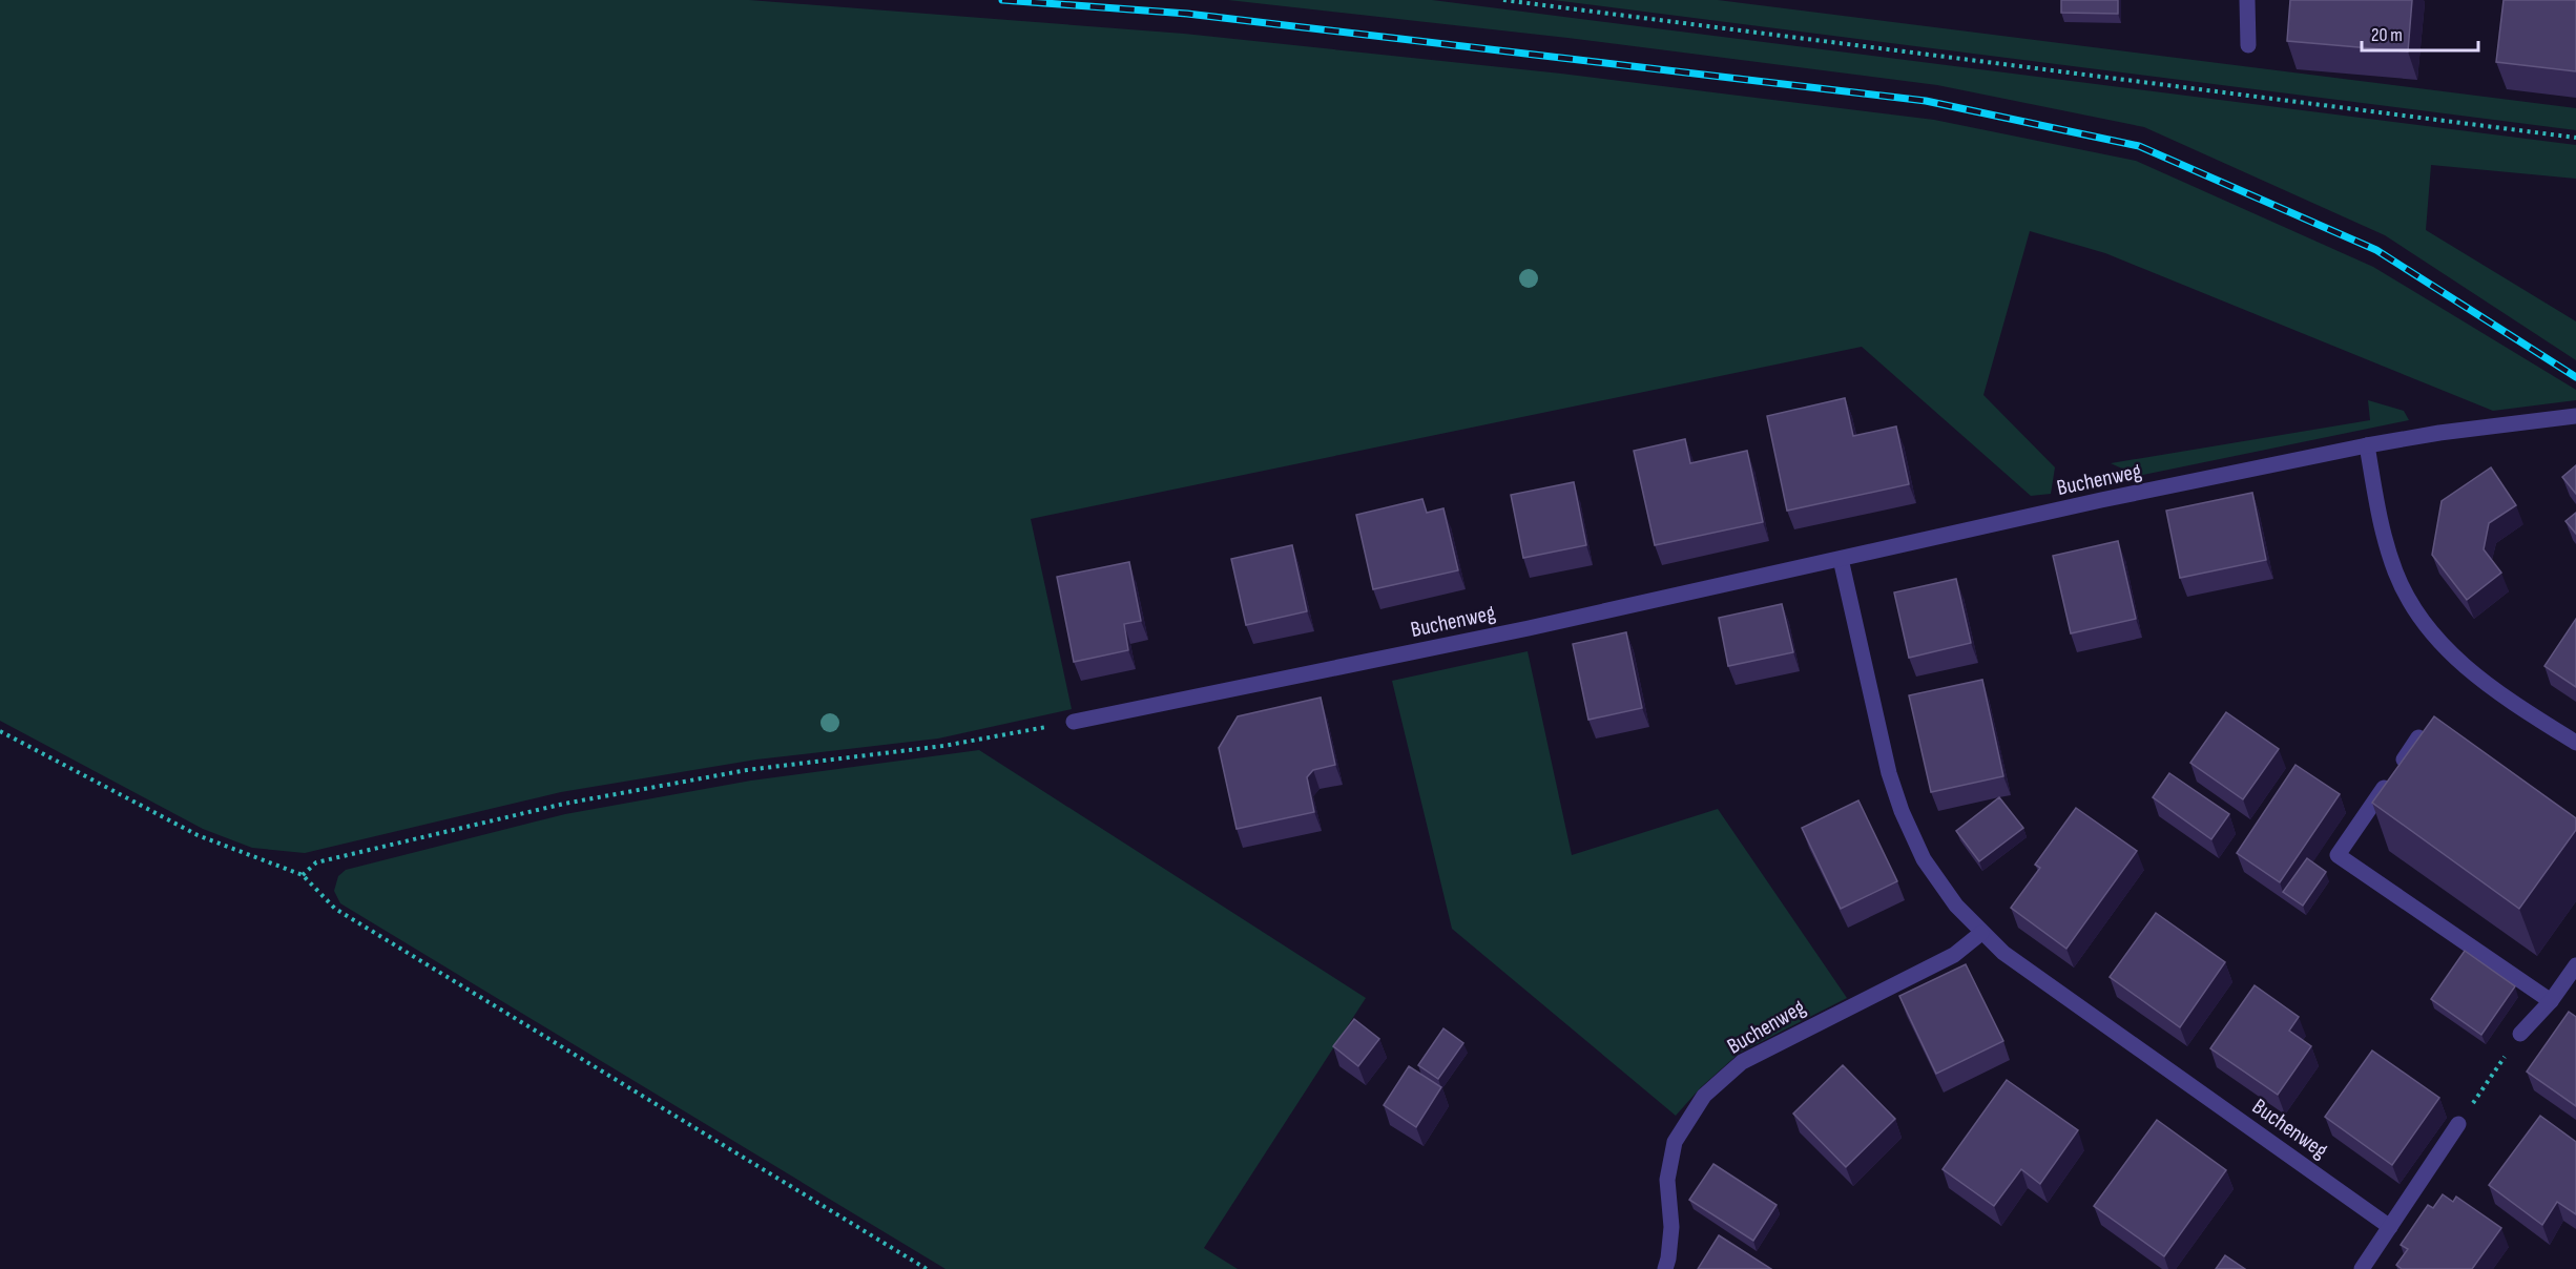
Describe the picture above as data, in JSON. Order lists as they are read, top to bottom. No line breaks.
{"streets":{"street":["Buchenweg"]},"scale_bar":"20 m"}
